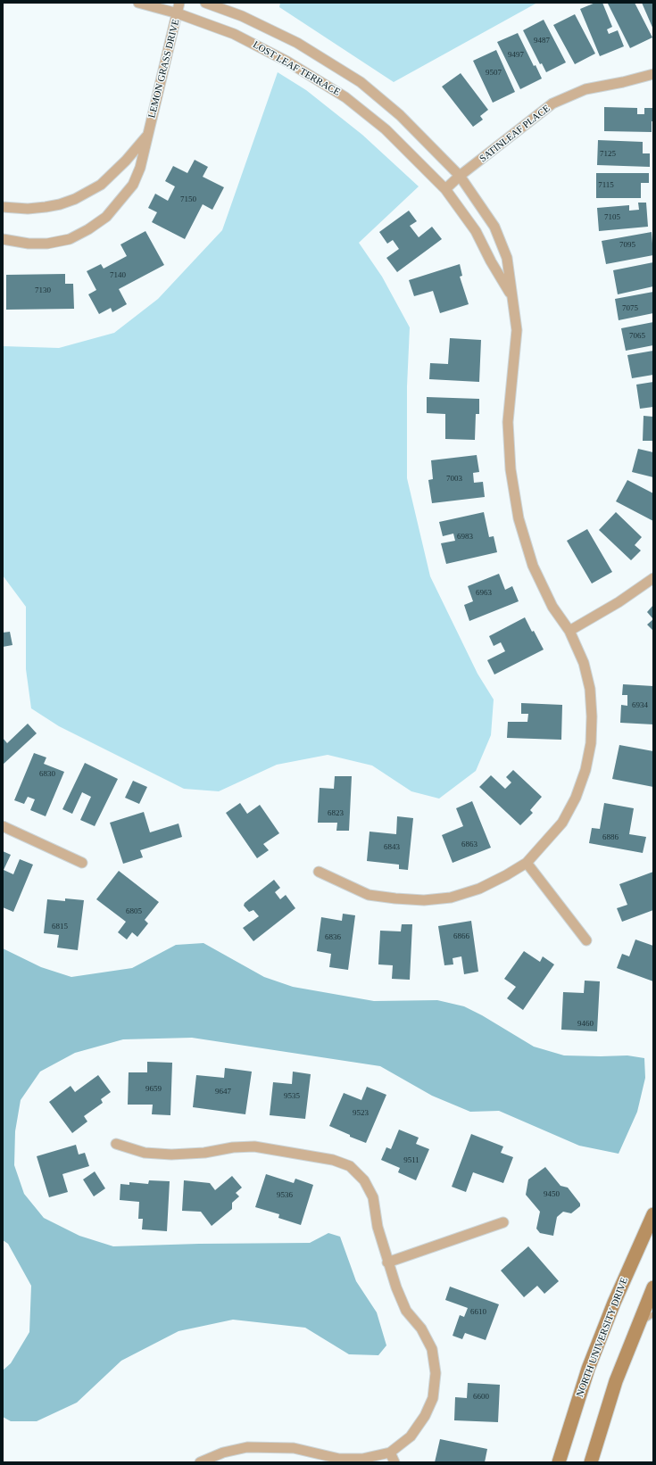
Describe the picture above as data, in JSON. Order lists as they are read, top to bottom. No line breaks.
{"streets":{"main road":["NORTH UNIVERSITY DRIVE"],"street":["LEMON GRASS DRIVE","LOST LEAF TERRACE","SATINLEAF PLACE"]},"crossings":[["LEMON GRASS DRIVE","LOST LEAF TERRACE"],["LOST LEAF TERRACE","SATINLEAF PLACE"]],"house_numbers":["9487","9497","9507","7125","7115","7150","7105","7095","7140","7130","7075","7065","7003","6983","6963","6934","6830","6823","6886","6863","6843","6805","6815","6866","6836","9460","9659","9647","9535","9523","9511","9450","9536","6610","6600"]}
